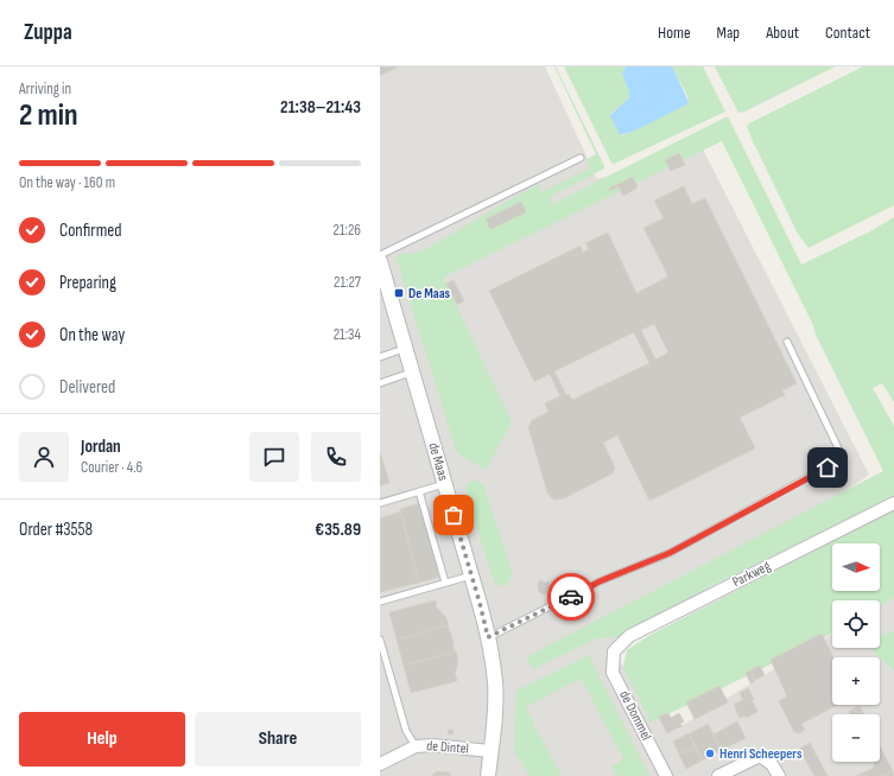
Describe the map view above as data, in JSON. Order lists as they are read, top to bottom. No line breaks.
{"streets":{"street":["de Maas","Parkweg","de Dommel","de Dintel"]},"crossings":[["de Maas","de Dintel"],["Parkweg","de Dommel"]],"places":{"transit":["De Maas"],"other":["Henri Scheepers"]},"north":"right","page":{"header":"Zuppa","nav":["Home","Map","About","Contact"],"heading":["2 min","Arriving in","21:38–21:43"],"panel":["Jordan","Courier · 4.6","Order #3558","€35.89"],"bar":"On the way · 160 m","list":[["Confirmed","21:26"],["Preparing","21:27"],["On the way","21:34"],"Delivered"],"map_buttons":["+","−"],"buttons":["Help","Share"]}}
